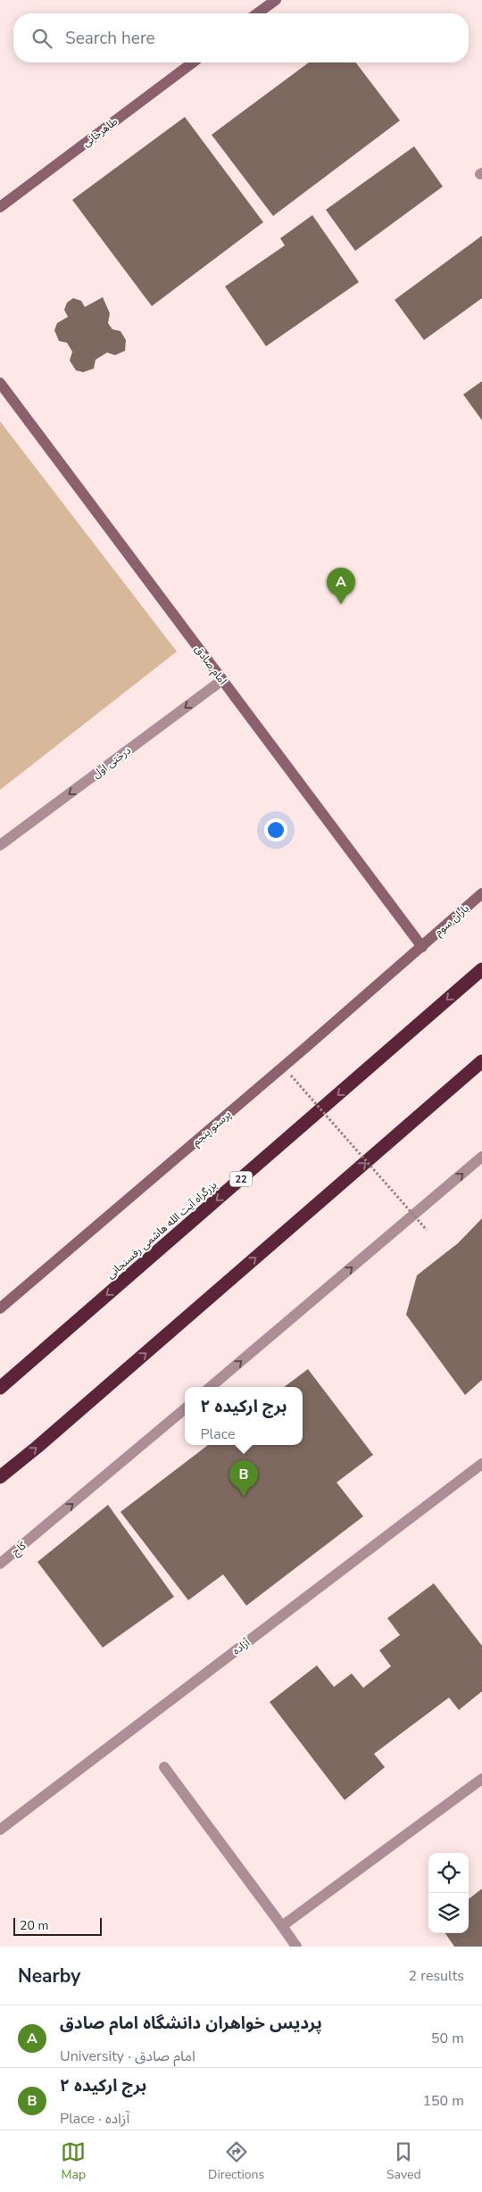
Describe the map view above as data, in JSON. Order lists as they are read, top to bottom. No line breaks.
{"streets":{"highway":["22","بزرگراه آیت الله هاشمی رفسنجانی"],"street":["طاهرخانی","امام صادق","درختی اول","باران سوم","پرستو پنجم","کاج","آزاده"]},"crossings":[["امام صادق","درختی اول"],["امام صادق","باران سوم"],["امام صادق","پرستو پنجم"],["باران سوم","پرستو پنجم"]],"one_way":["درختی اول","کاج"],"scale_bar":"20 m","page":{"search":"Search here","pins":["A","B"],"popup":["برج ارکیده ۲","Place"],"scale":"20 m","heading":["Nearby","2 results"],"list":[{"mark":"A","name":"پردیس خواهران دانشگاه امام صادق","note":"University · امام صادق","value":"50 m"},{"mark":"B","name":"برج ارکیده ۲","note":"Place · آزاده","value":"150 m"}],"nav":["Map","Directions","Saved"]}}
